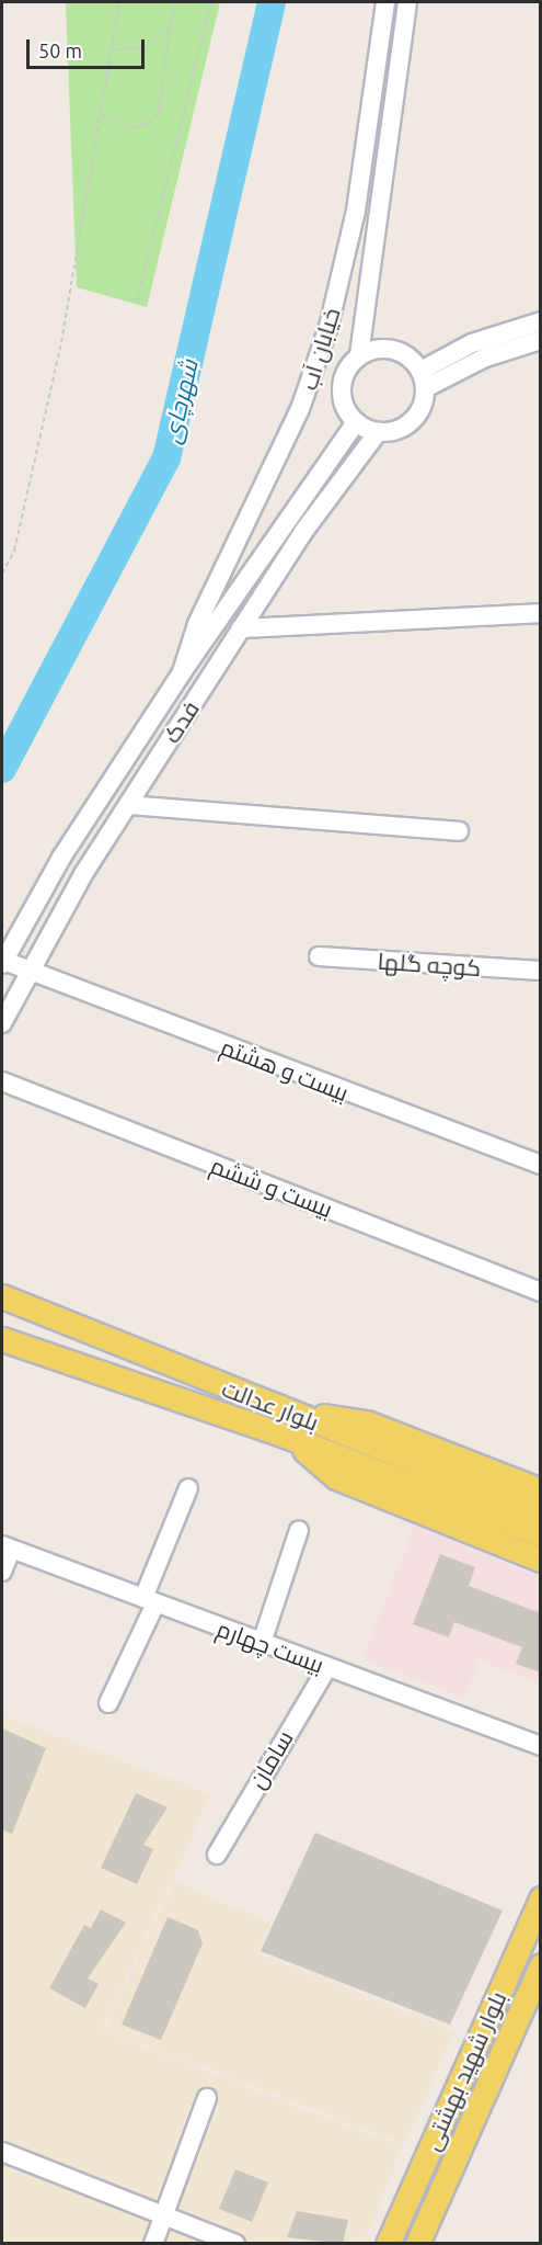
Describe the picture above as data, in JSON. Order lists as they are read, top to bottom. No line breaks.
{"streets":{"main road":["بلوار عدالت","بلوار شهید بهشتی"],"street":["خیابان آب","فدک","کوچه گلها","بیست و هشتم","بیست و ششم","بیست چهارم","سامان"]},"crossings":[["خیابان آب","فدک"],["فدک","بیست و هشتم"],["بیست چهارم","سامان"]],"water":["شهرچای"],"scale_bar":"50 m"}
